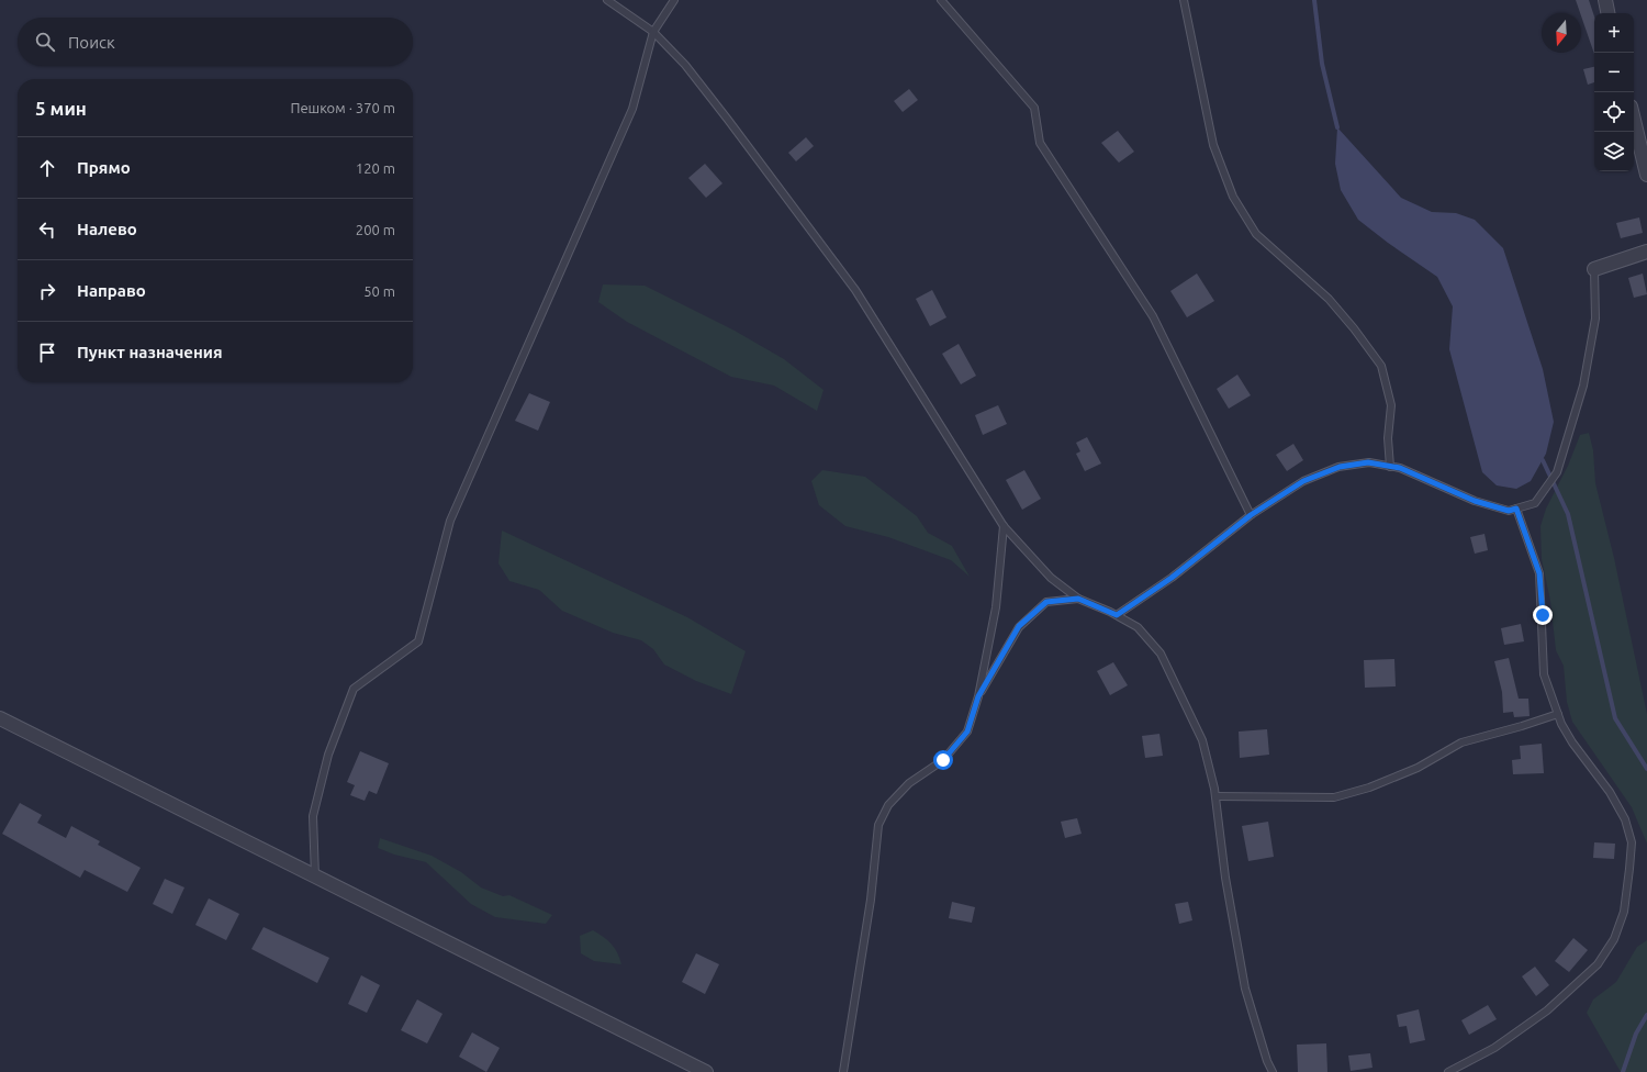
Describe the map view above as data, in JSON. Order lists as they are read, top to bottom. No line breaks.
{"north":"bottom","page":{"map_buttons":["+","−"],"search":"Поиск","heading":["5 мин","Пешком · 370 m"],"list":[["Прямо","120 m"],["Налево","200 m"],["Направо","50 m"],"Пункт назначения"]}}
